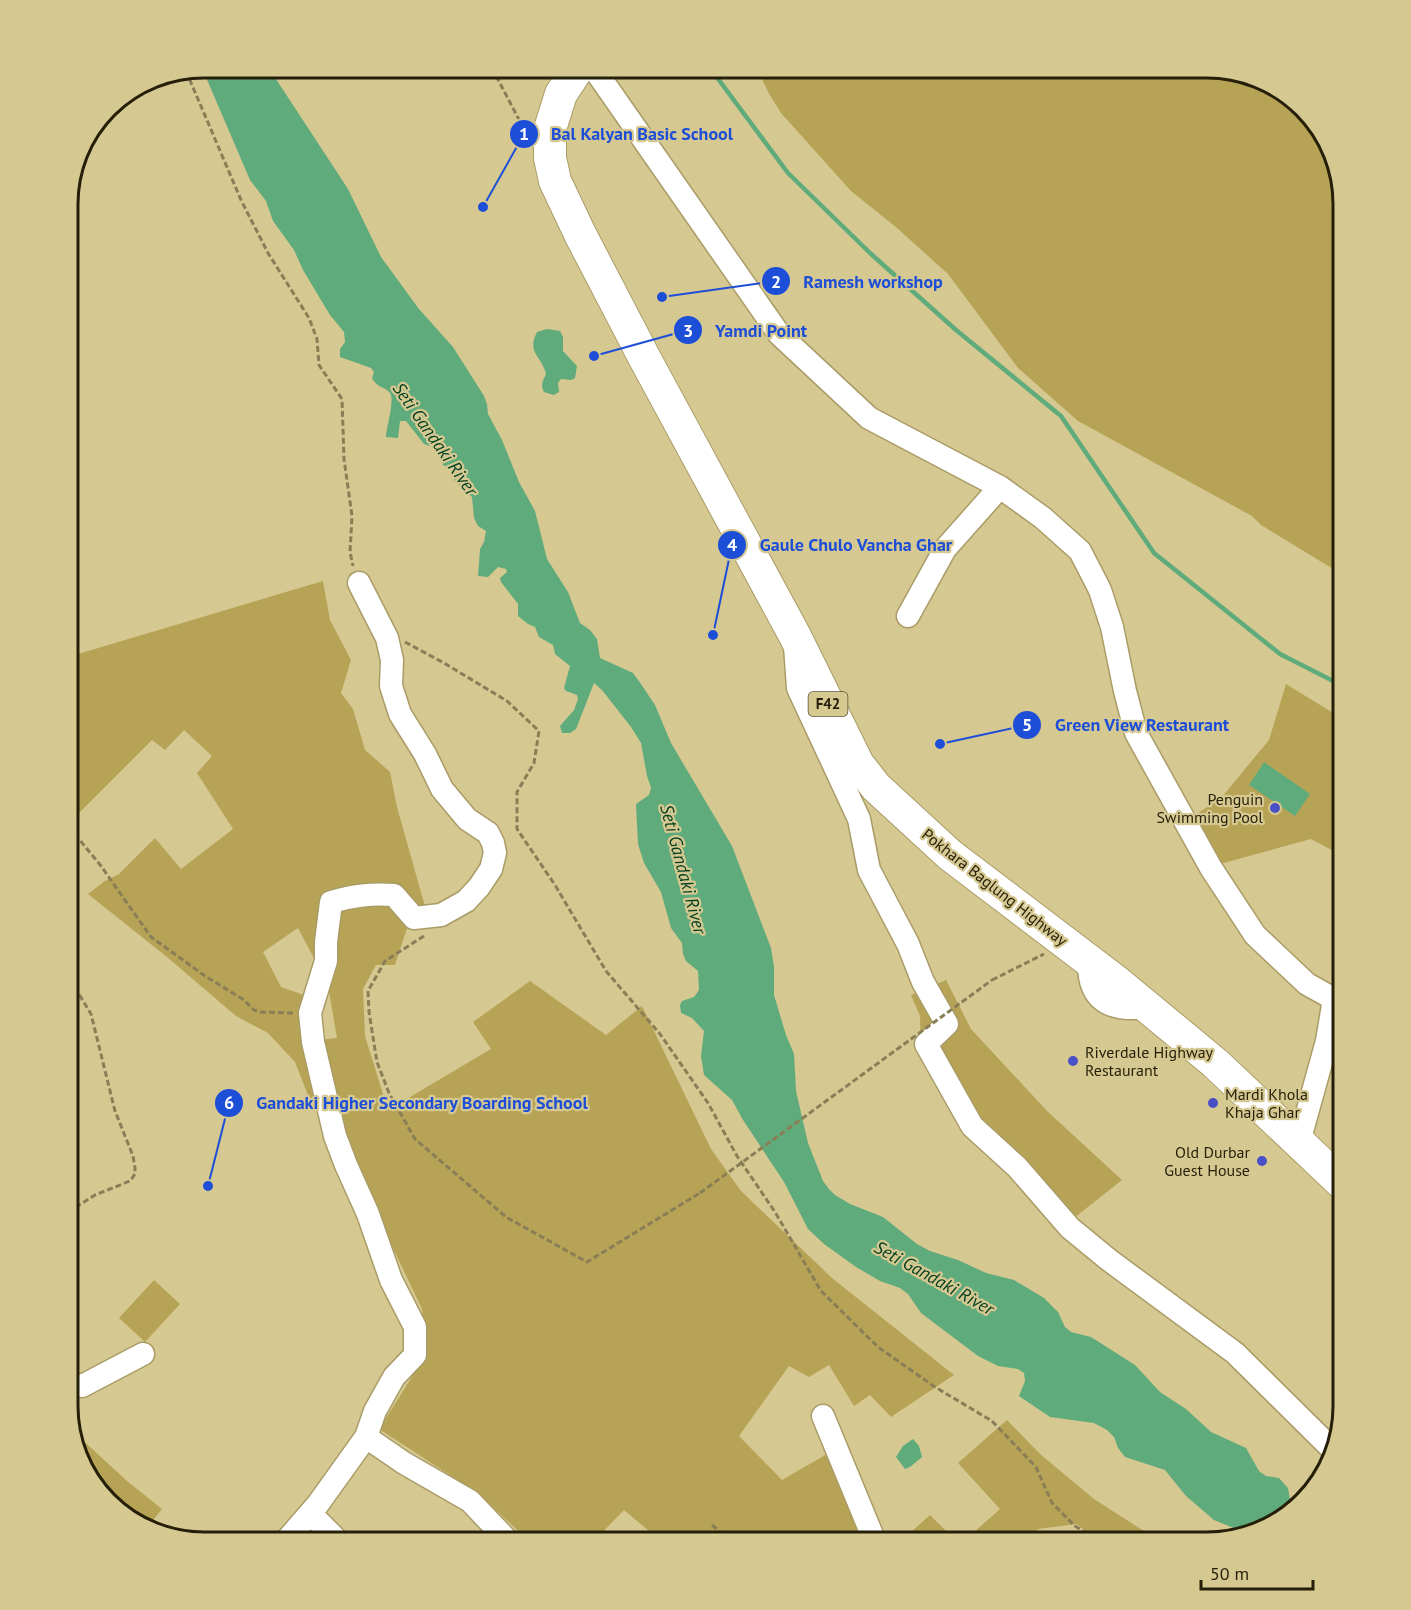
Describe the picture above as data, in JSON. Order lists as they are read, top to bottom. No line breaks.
{"streets":{"highway":["F42","Pokhara Baglung Highway"]},"water":["Seti Gandaki River"],"places":["Bal Kalyan Basic School","Ramesh workshop","Yamdi Point","Gaule Chulo Vancha Ghar","Green View Restaurant","Penguin Swimming Pool","Riverdale Highway Restaurant","Mardi Khola Khaja Ghar","Old Durbar Guest House","Gandaki Higher Secondary Boarding School"],"scale_bar":"50 m"}
